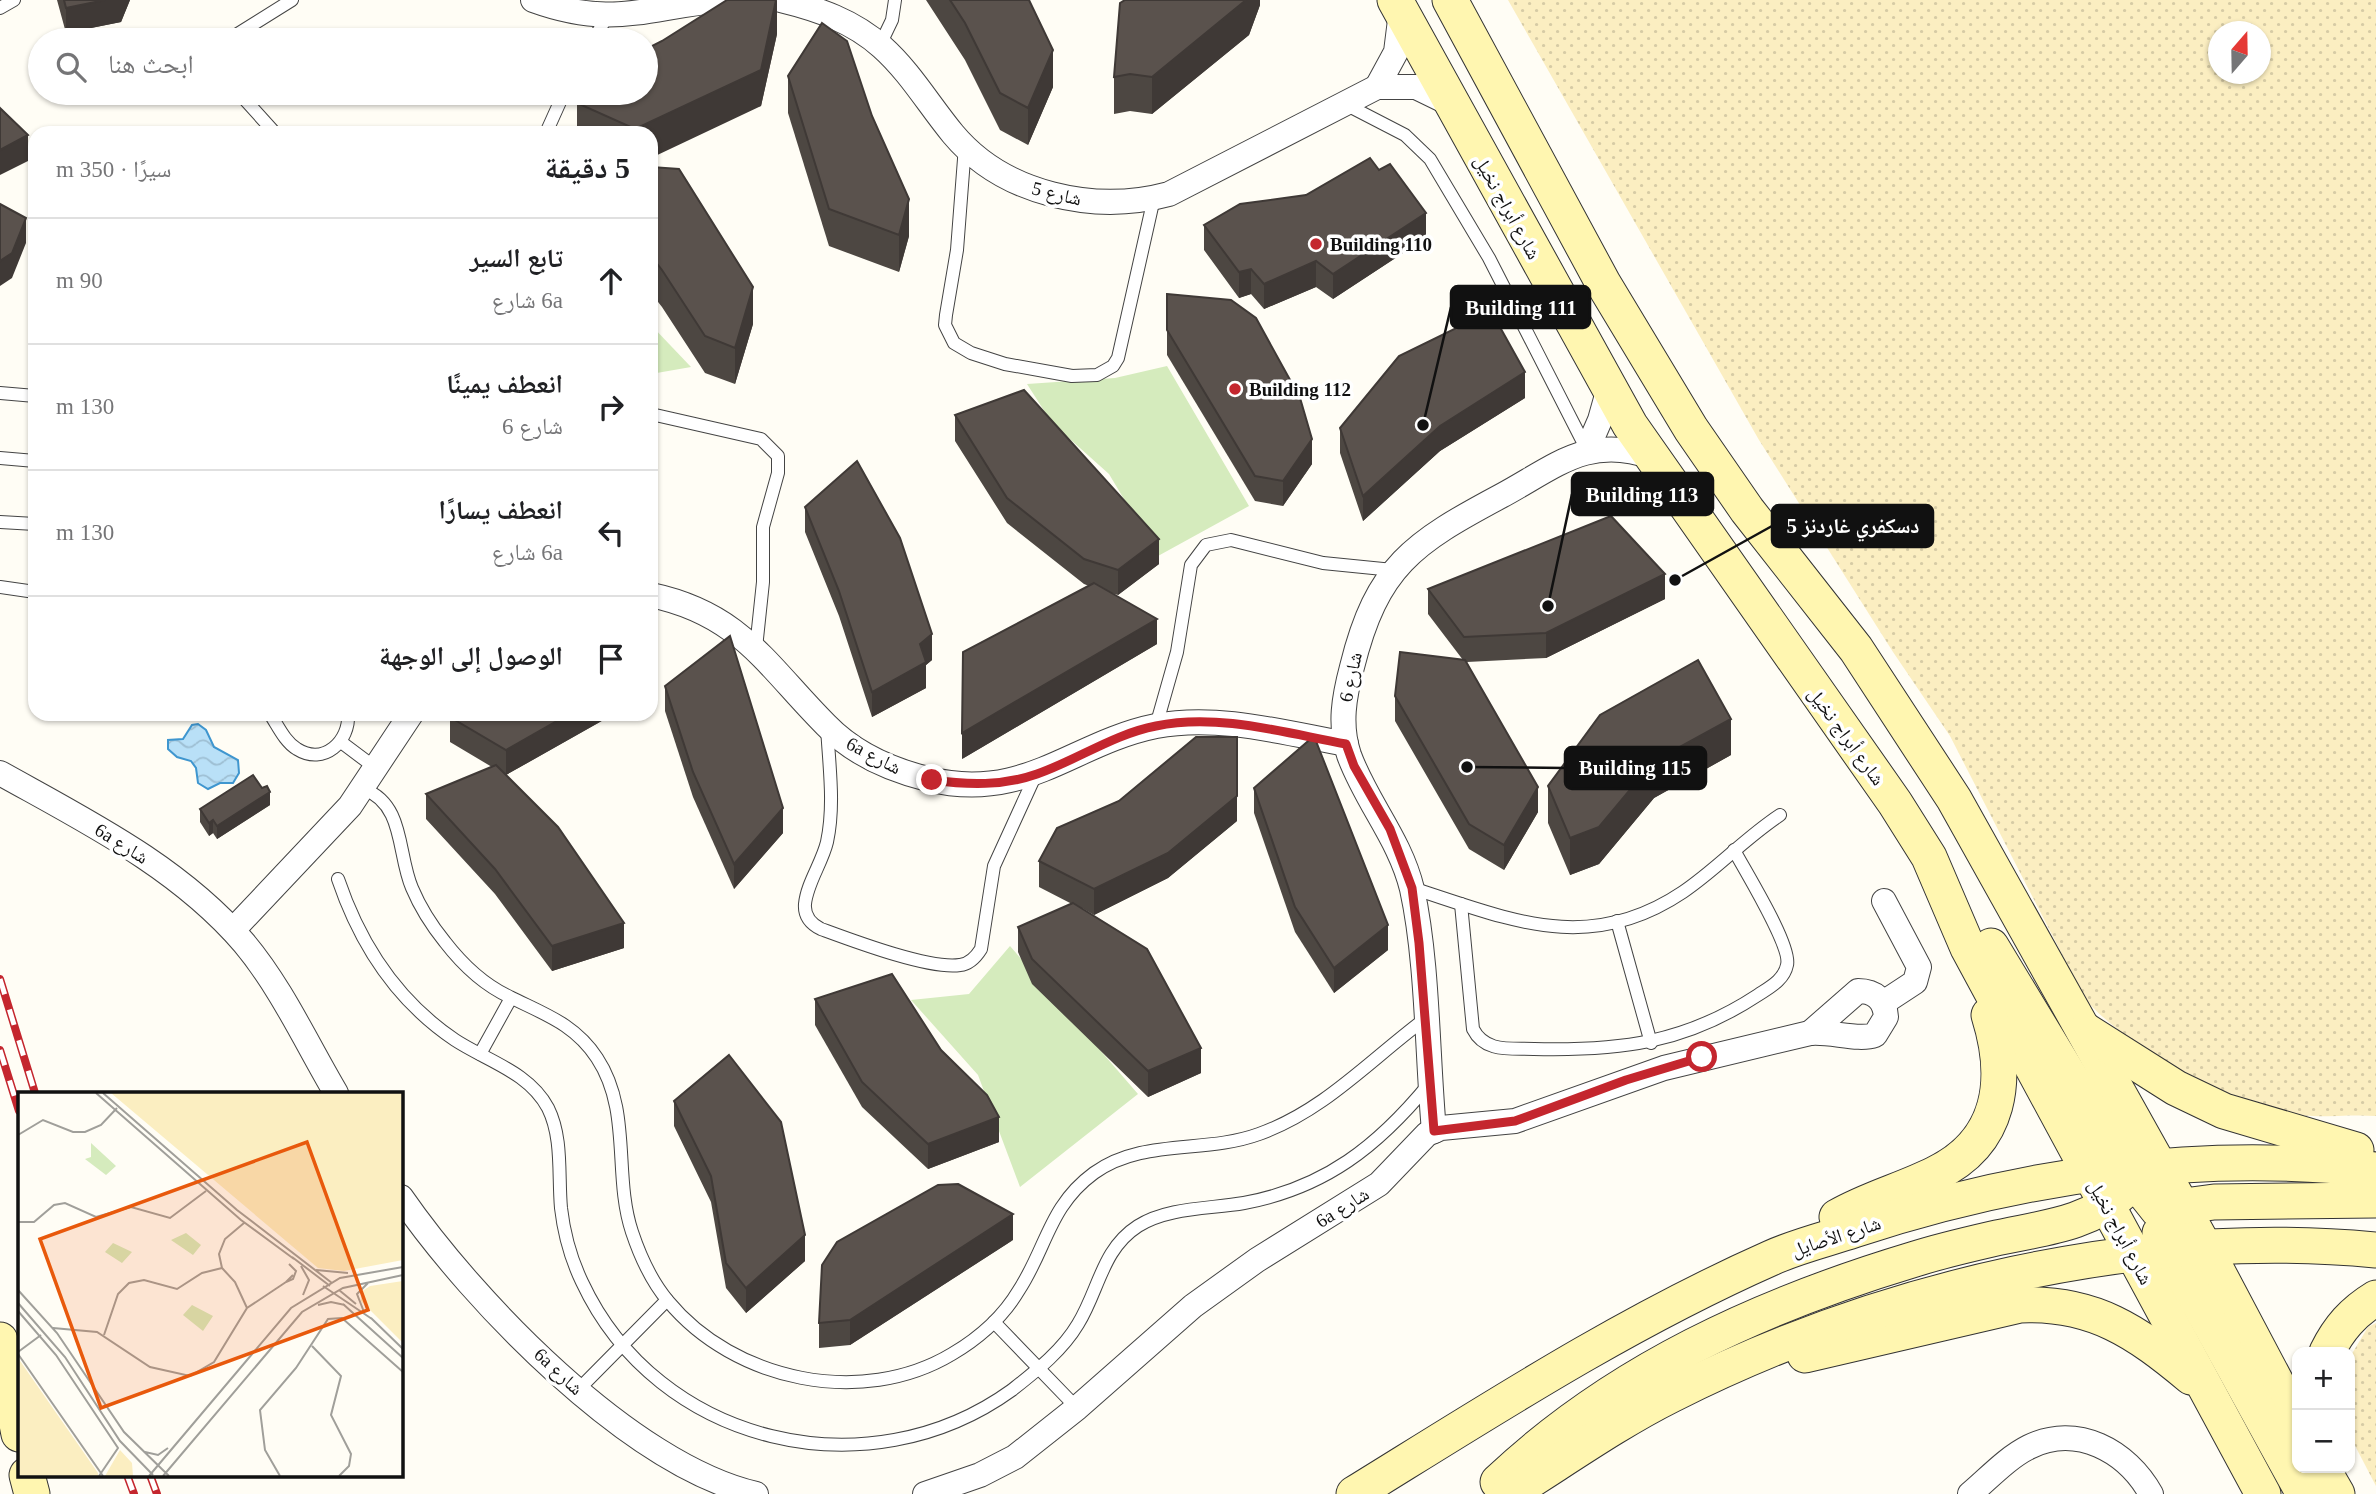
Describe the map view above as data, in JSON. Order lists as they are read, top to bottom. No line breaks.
{"streets":{"main road":["شارع أبراج نخيل","شارع الأصايل"],"street":["شارع 5","شارع 6","6a شارع"]},"crossings":[["شارع 5","شارع أبراج نخيل"],["شارع أبراج نخيل","شارع 6"],["شارع أبراج نخيل","شارع الأصايل"],["شارع 6","6a شارع"]],"places":["Building 110","Building 112","Building 111","دسكفري غاردنز 5","Building 113","Building 115"],"north":"top","page":{"search":"ابحث هنا","heading":["5 دقيقة","سيرًا · 350 m"],"list":[["تابع السير","6a شارع","90 m"],["انعطف يمينًا","شارع 6","130 m"],["انعطف يسارًا","6a شارع","130 m"],"الوصول إلى الوجهة"],"map_buttons":["+","−"]}}
